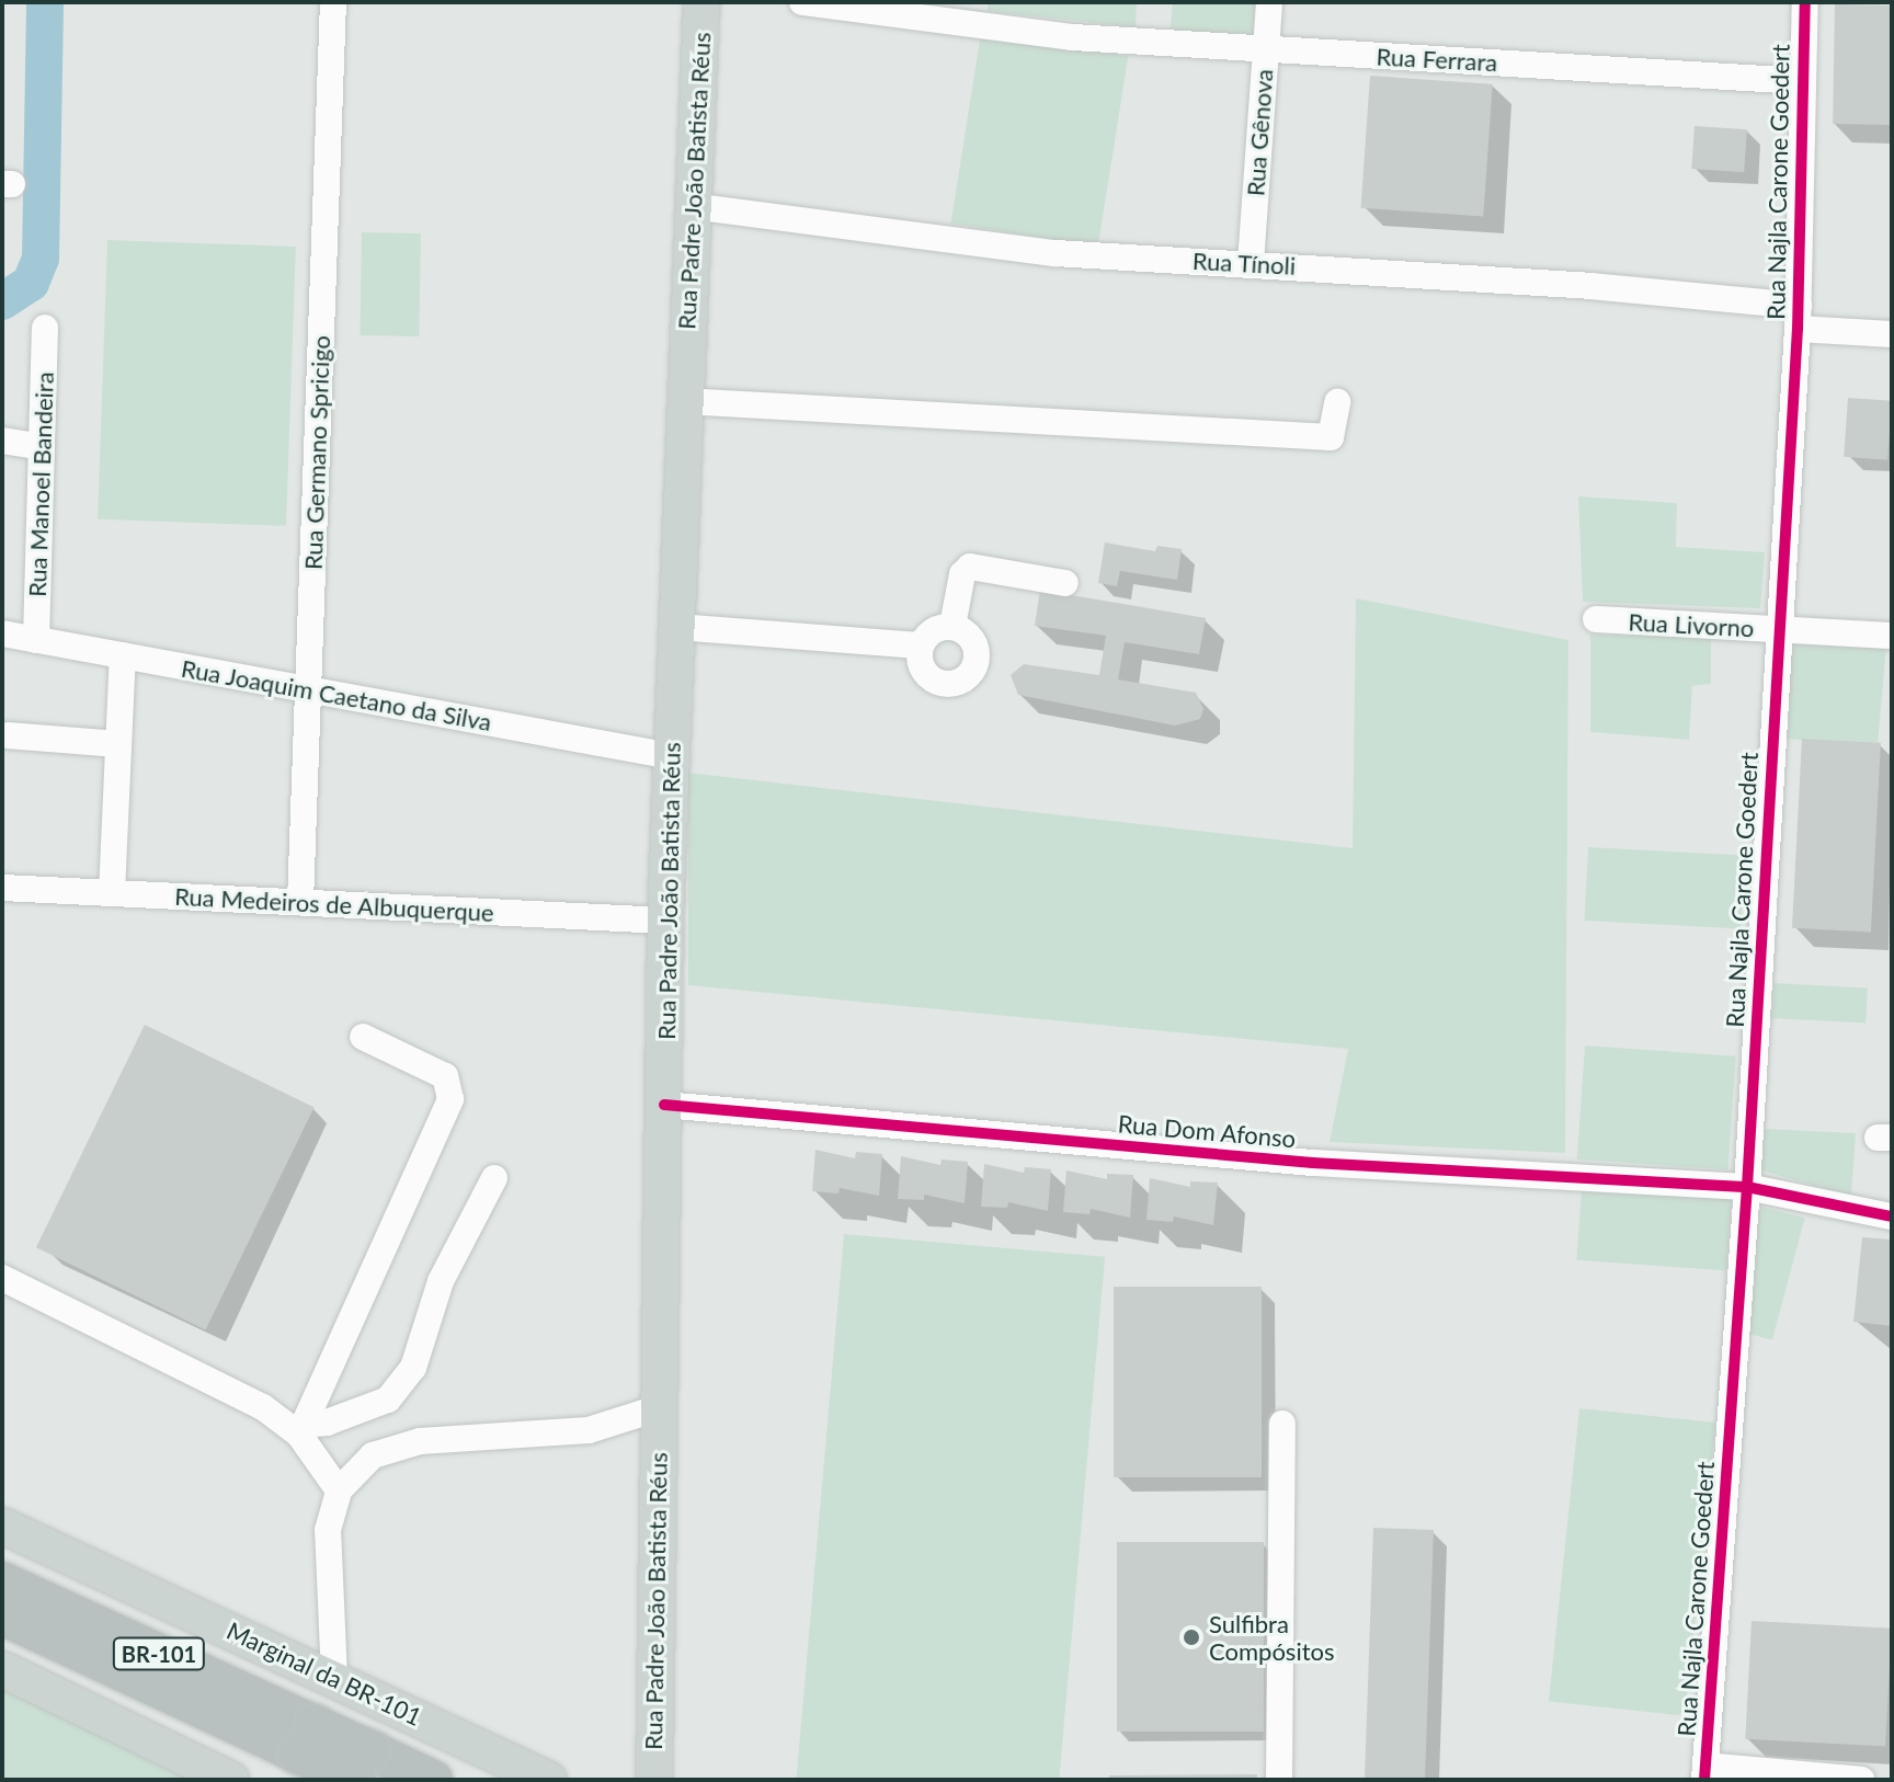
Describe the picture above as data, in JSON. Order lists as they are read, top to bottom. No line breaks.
{"streets":{"highway":["BR-101"],"main road":["Rua Padre João Batista Réus","Marginal da BR-101"],"street":["Rua Ferrara","Rua Gênova","Rua Najla Carone Goedert","Rua Tínoli","Rua Germano Spricigo","Rua Manoel Bandeira","Rua Livorno","Rua Joaquim Caetano da Silva","Rua Medeiros de Albuquerque","Rua Dom Afonso"]},"crossings":[["Rua Ferrara","Rua Gênova"],["Rua Ferrara","Rua Najla Carone Goedert"],["Rua Gênova","Rua Tínoli"],["Rua Padre João Batista Réus","Rua Tínoli"],["Rua Padre João Batista Réus","Rua Joaquim Caetano da Silva"],["Rua Padre João Batista Réus","Rua Medeiros de Albuquerque"],["Rua Padre João Batista Réus","Rua Dom Afonso"],["Rua Najla Carone Goedert","Rua Tínoli"],["Rua Najla Carone Goedert","Rua Livorno"],["Rua Najla Carone Goedert","Rua Dom Afonso"],["Rua Germano Spricigo","Rua Joaquim Caetano da Silva"],["Rua Germano Spricigo","Rua Medeiros de Albuquerque"],["Rua Manoel Bandeira","Rua Joaquim Caetano da Silva"]],"places":["Sulfibra Compósitos"]}
